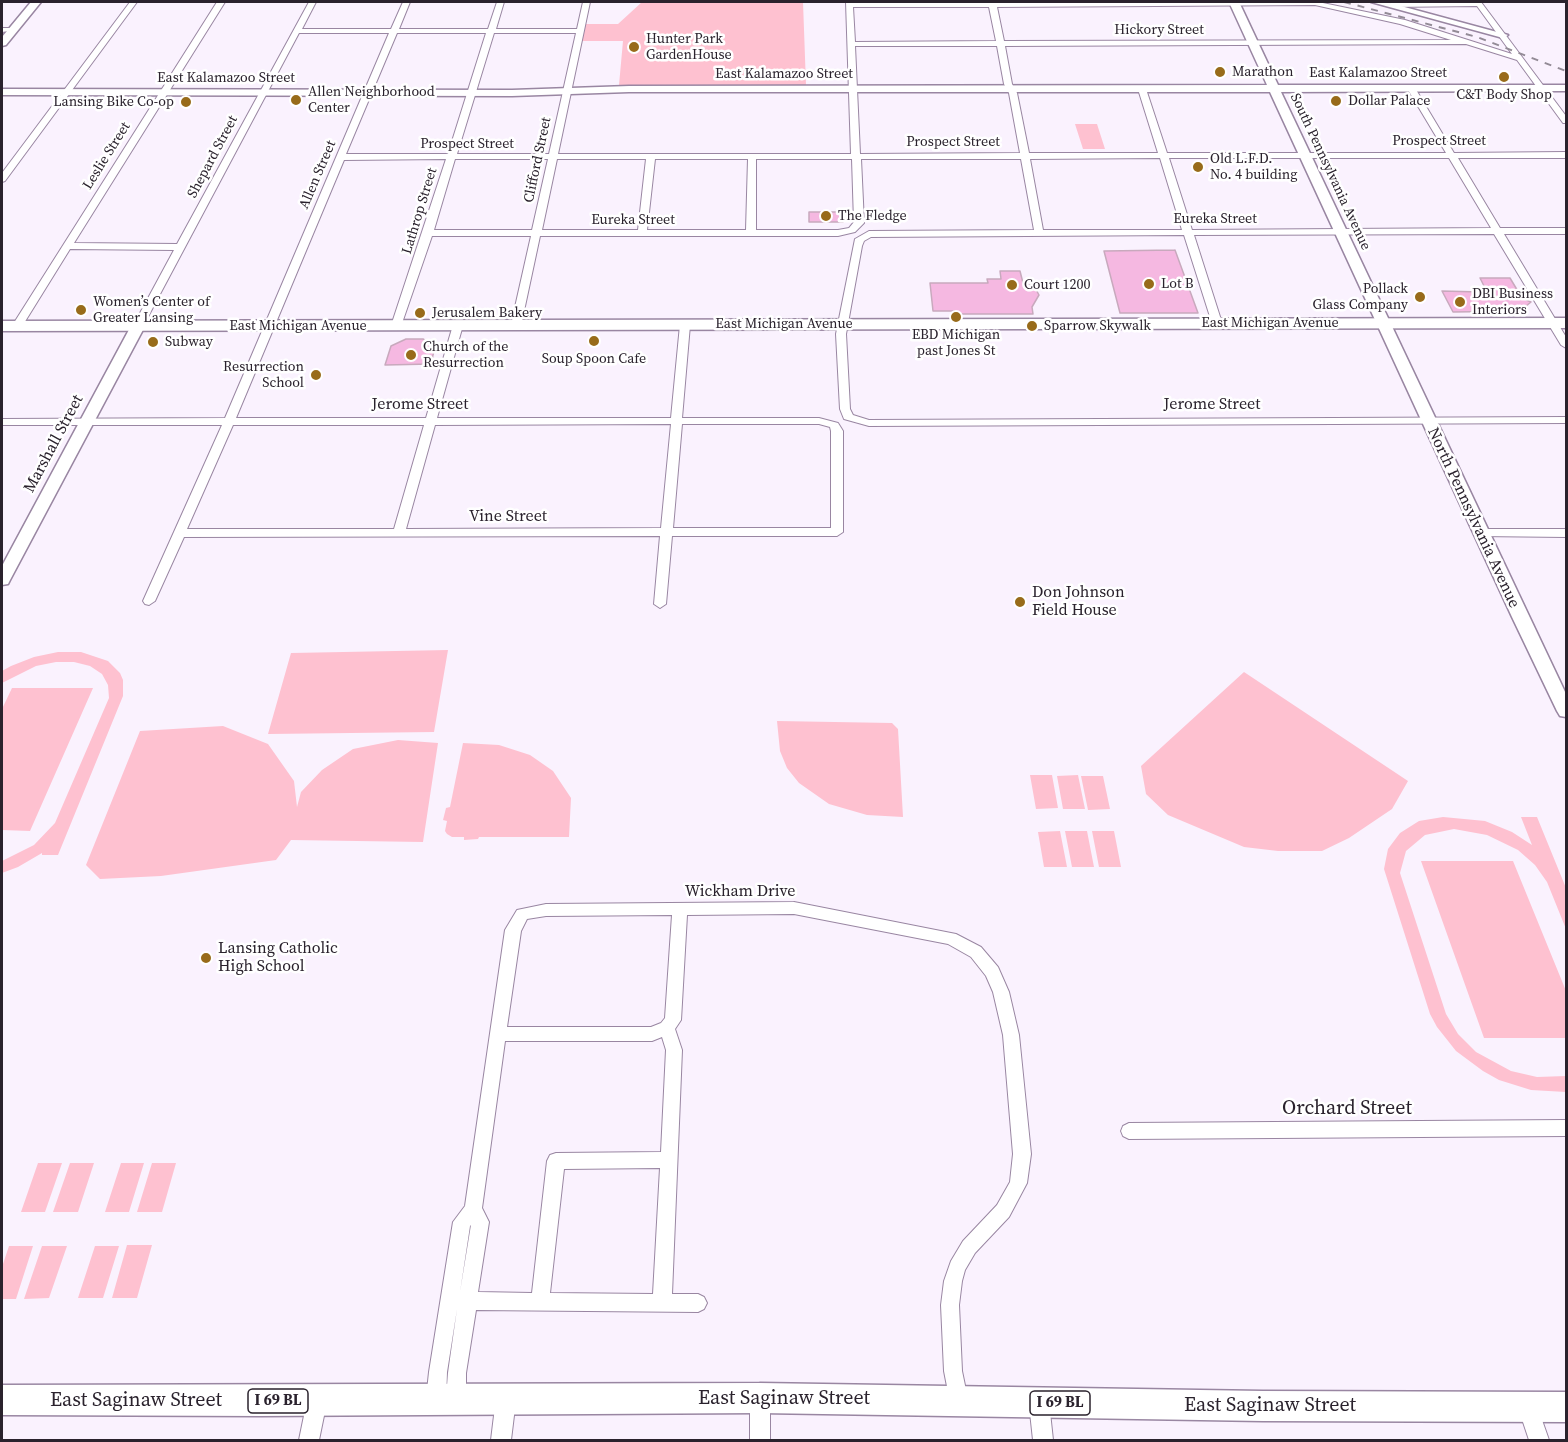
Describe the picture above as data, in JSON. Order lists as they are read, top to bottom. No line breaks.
{"streets":{"main road":["East Michigan Avenue","East Saginaw Street","I 69 BL"],"street":["Hickory Street","East Kalamazoo Street","Prospect Street","Leslie Street","Shepard Street","Clifford Street","South Pennsylvania Avenue","Allen Street","Lathrop Street","Eureka Street","Jerome Street","Marshall Street","Vine Street","North Pennsylvania Avenue","Wickham Drive","Orchard Street"]},"crossings":[["Hickory Street","South Pennsylvania Avenue"],["East Kalamazoo Street","Leslie Street"],["East Kalamazoo Street","Shepard Street"],["East Kalamazoo Street","Clifford Street"],["East Kalamazoo Street","South Pennsylvania Avenue"],["East Kalamazoo Street","Allen Street"],["East Kalamazoo Street","Lathrop Street"],["Prospect Street","Clifford Street"],["Prospect Street","South Pennsylvania Avenue"],["Prospect Street","Allen Street"],["Prospect Street","Lathrop Street"],["Prospect Street","Eureka Street"],["Leslie Street","East Michigan Avenue"],["Shepard Street","East Michigan Avenue"],["Shepard Street","Marshall Street"],["Clifford Street","Eureka Street"],["Clifford Street","East Michigan Avenue"],["South Pennsylvania Avenue","Eureka Street"],["South Pennsylvania Avenue","East Michigan Avenue"],["South Pennsylvania Avenue","North Pennsylvania Avenue"],["Allen Street","East Michigan Avenue"],["Allen Street","Jerome Street"],["Allen Street","Vine Street"],["Lathrop Street","Eureka Street"],["Lathrop Street","East Michigan Avenue"],["Eureka Street","East Michigan Avenue"],["Eureka Street","Jerome Street"],["East Michigan Avenue","Jerome Street"],["East Michigan Avenue","Marshall Street"],["East Michigan Avenue","North Pennsylvania Avenue"],["Jerome Street","Marshall Street"],["Jerome Street","Vine Street"],["Jerome Street","North Pennsylvania Avenue"],["Wickham Drive","East Saginaw Street"]],"places":["Hunter Park GardenHouse","Marathon","C&T Body Shop","Allen Neighborhood Center","Dollar Palace","Lansing Bike Co-op","Old L.F.D. No. 4 building","The Fledge","Lot B","Court 1200","Pollack Glass Company","DBI Business Interiors","Women’s Center of Greater Lansing","Jerusalem Bakery","EBD Michigan past Jones St","Sparrow Skywalk","Soup Spoon Cafe","Subway","Church of the Resurrection","Resurrection School","Don Johnson Field House","Lansing Catholic High School"]}
